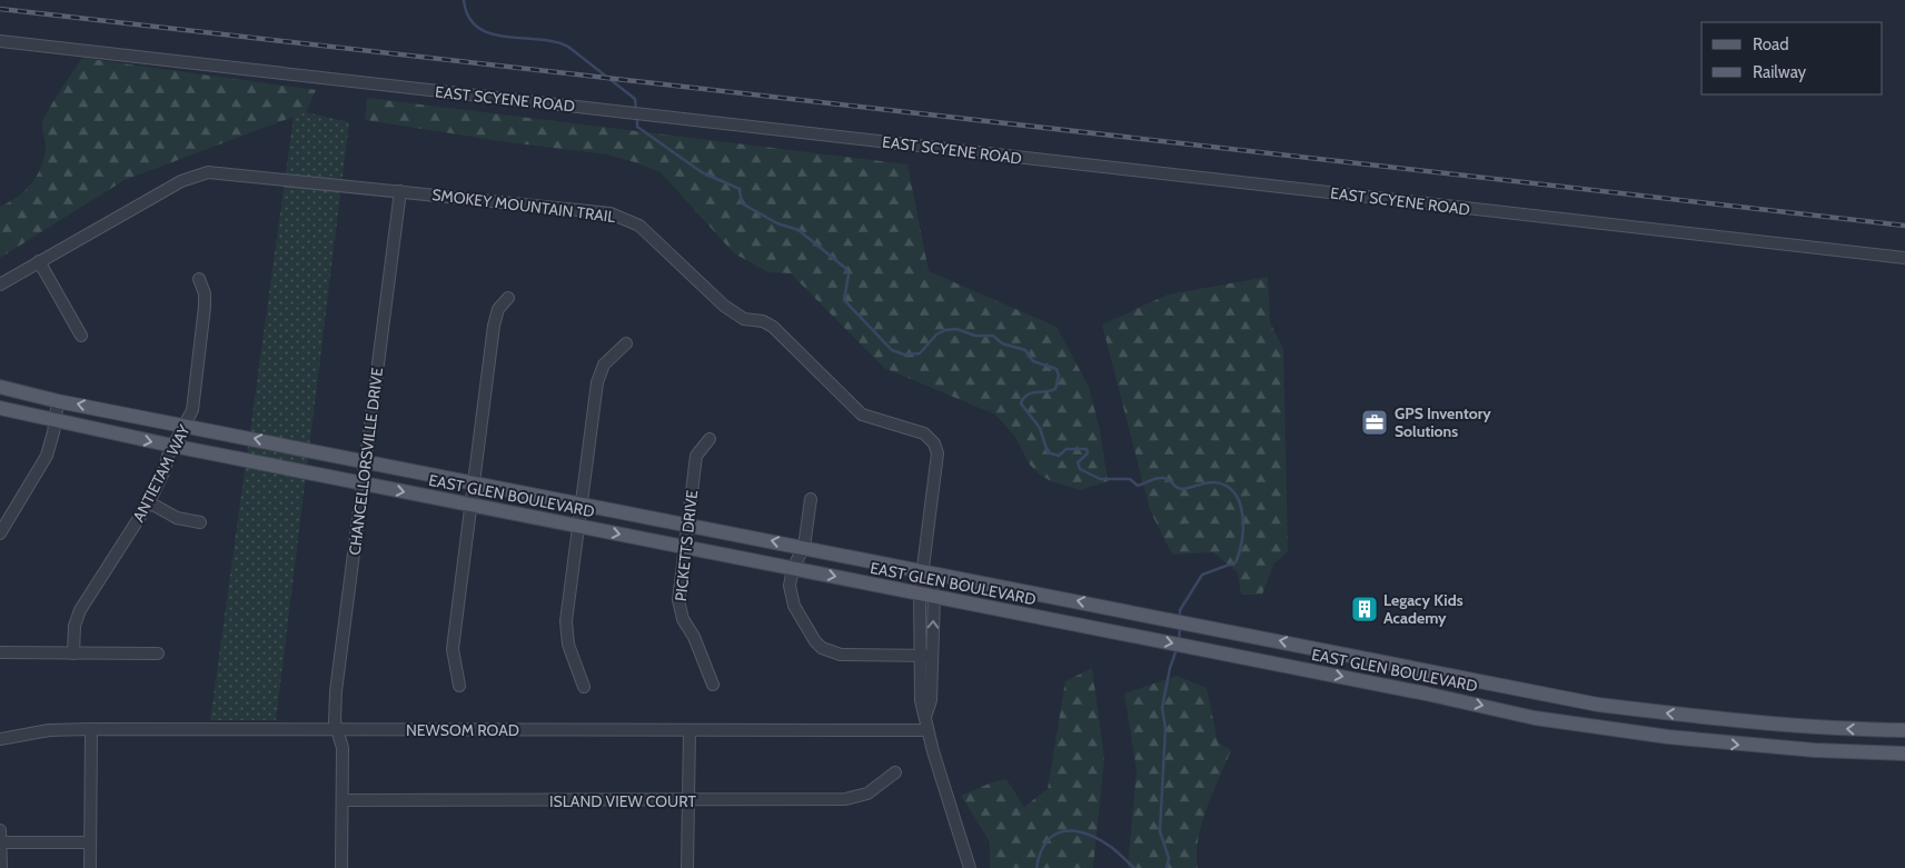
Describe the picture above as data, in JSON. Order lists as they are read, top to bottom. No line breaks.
{"streets":{"main road":["EAST GLEN BOULEVARD"],"street":["EAST SCYENE ROAD","SMOKEY MOUNTAIN TRAIL","CHANCELLORSVILLE DRIVE","ANTIETAM WAY","PICKETTS DRIVE","NEWSOM ROAD","ISLAND VIEW COURT"]},"crossings":[["SMOKEY MOUNTAIN TRAIL","CHANCELLORSVILLE DRIVE"],["SMOKEY MOUNTAIN TRAIL","EAST GLEN BOULEVARD"],["SMOKEY MOUNTAIN TRAIL","NEWSOM ROAD"],["CHANCELLORSVILLE DRIVE","EAST GLEN BOULEVARD"],["CHANCELLORSVILLE DRIVE","NEWSOM ROAD"],["CHANCELLORSVILLE DRIVE","ISLAND VIEW COURT"],["ANTIETAM WAY","EAST GLEN BOULEVARD"],["EAST GLEN BOULEVARD","PICKETTS DRIVE"]],"places":{"office":["GPS Inventory Solutions"],"building":["Legacy Kids Academy"]},"legend":["Road","Railway"]}
